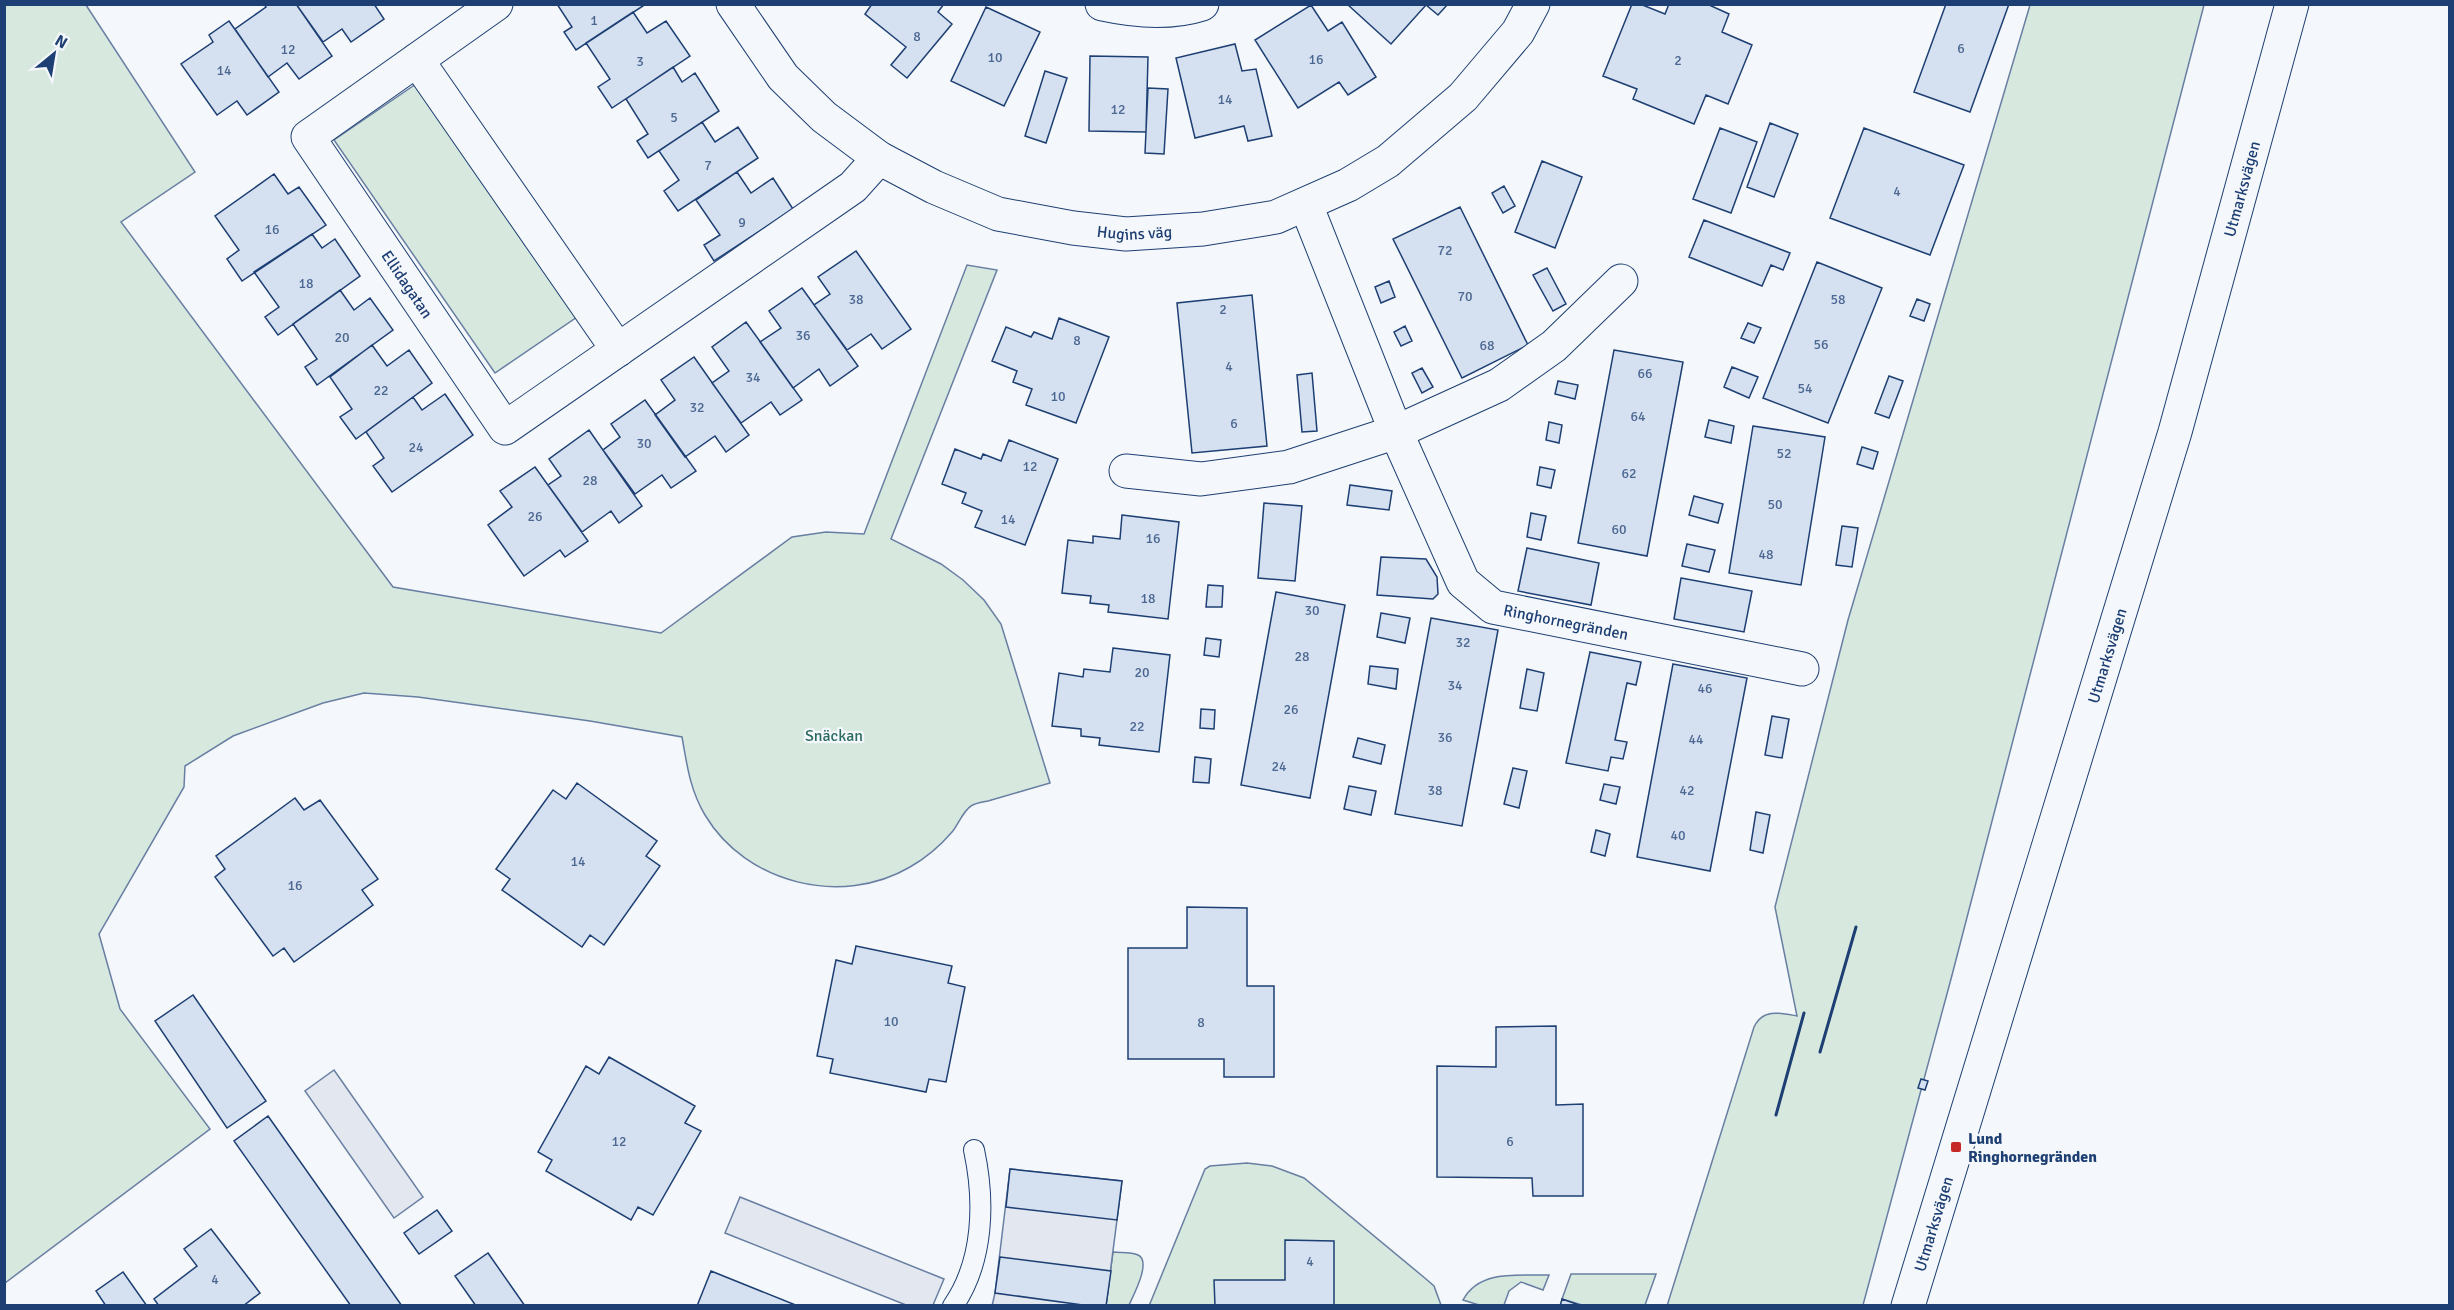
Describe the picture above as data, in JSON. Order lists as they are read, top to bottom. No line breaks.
{"streets":{"street":["Utmarksvägen","Hugins väg","Ellidagatan","Ringhornegränden"]},"crossings":[["Hugins väg","Ellidagatan"],["Hugins väg","Ringhornegränden"]],"parks":["Snäckan"],"places":{"transit":["Lund Ringhornegränden"]},"house_numbers":["1","8","6","12","10","16","2","3","14","14","12","5","7","4","9","16","72","18","70","38","58","2","36","20","8","56","68","4","66","34","54","22","10","32","64","6","30","24","52","12","62","28","50","26","14","60","16","48","18","30","32","28","20","34","46","26","22","36","44","24","38","42","40","14","16","10","8","12","6","4","4"],"north":"top right"}
